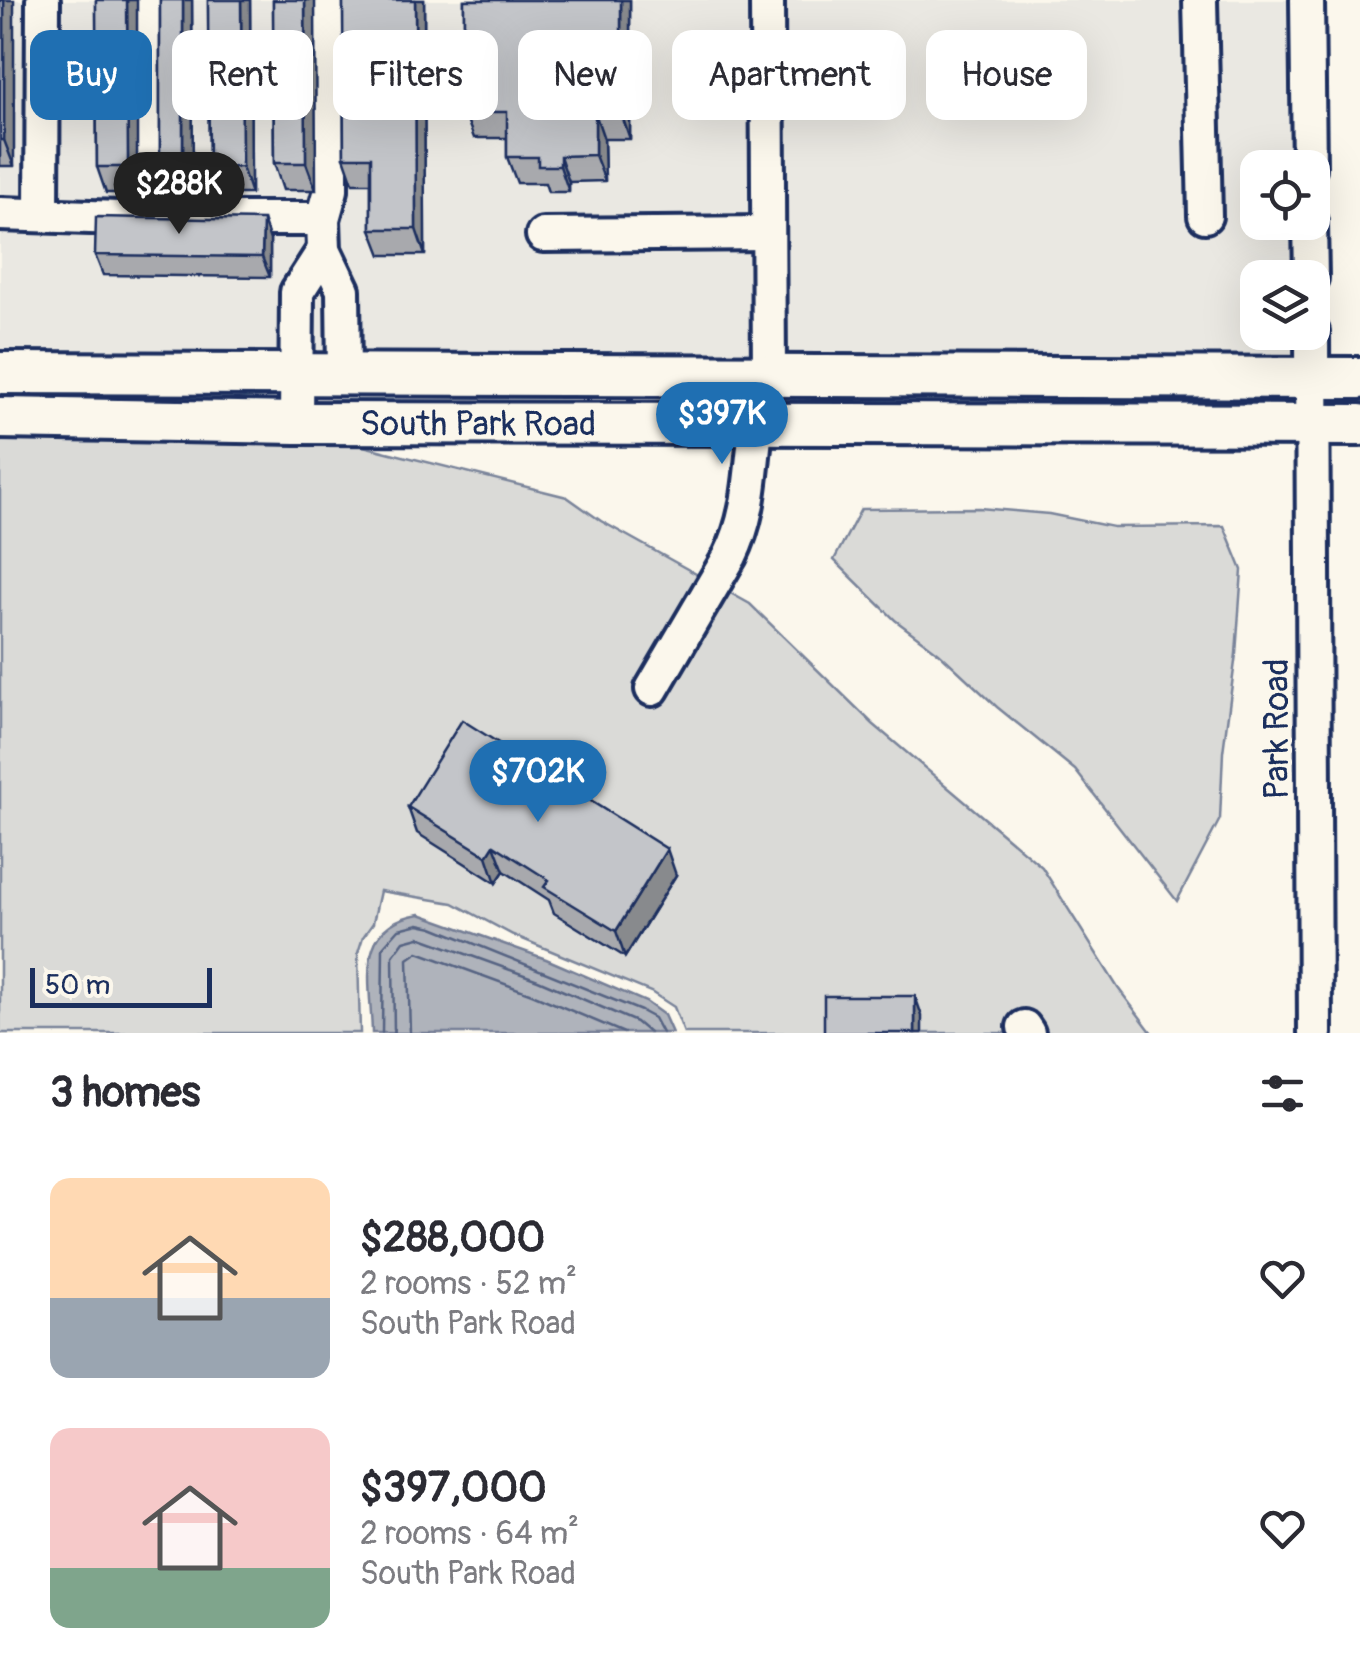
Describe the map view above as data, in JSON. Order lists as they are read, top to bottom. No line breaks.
{"streets":{"main road":["South Park Road"],"street":["Park Road"]},"crossings":[["South Park Road","Park Road"]],"scale_bar":"50 m","page":{"chip":["Buy","Rent","Filters","New","Apartment","House"],"price":["$288K","$397K","$702K"],"scale":"50 m","heading":"3 homes","list":[{"name":"$288,000","note":"2 rooms · 52 m² · South Park Road"},{"name":"$397,000","note":"2 rooms · 64 m² · South Park Road"}]}}
